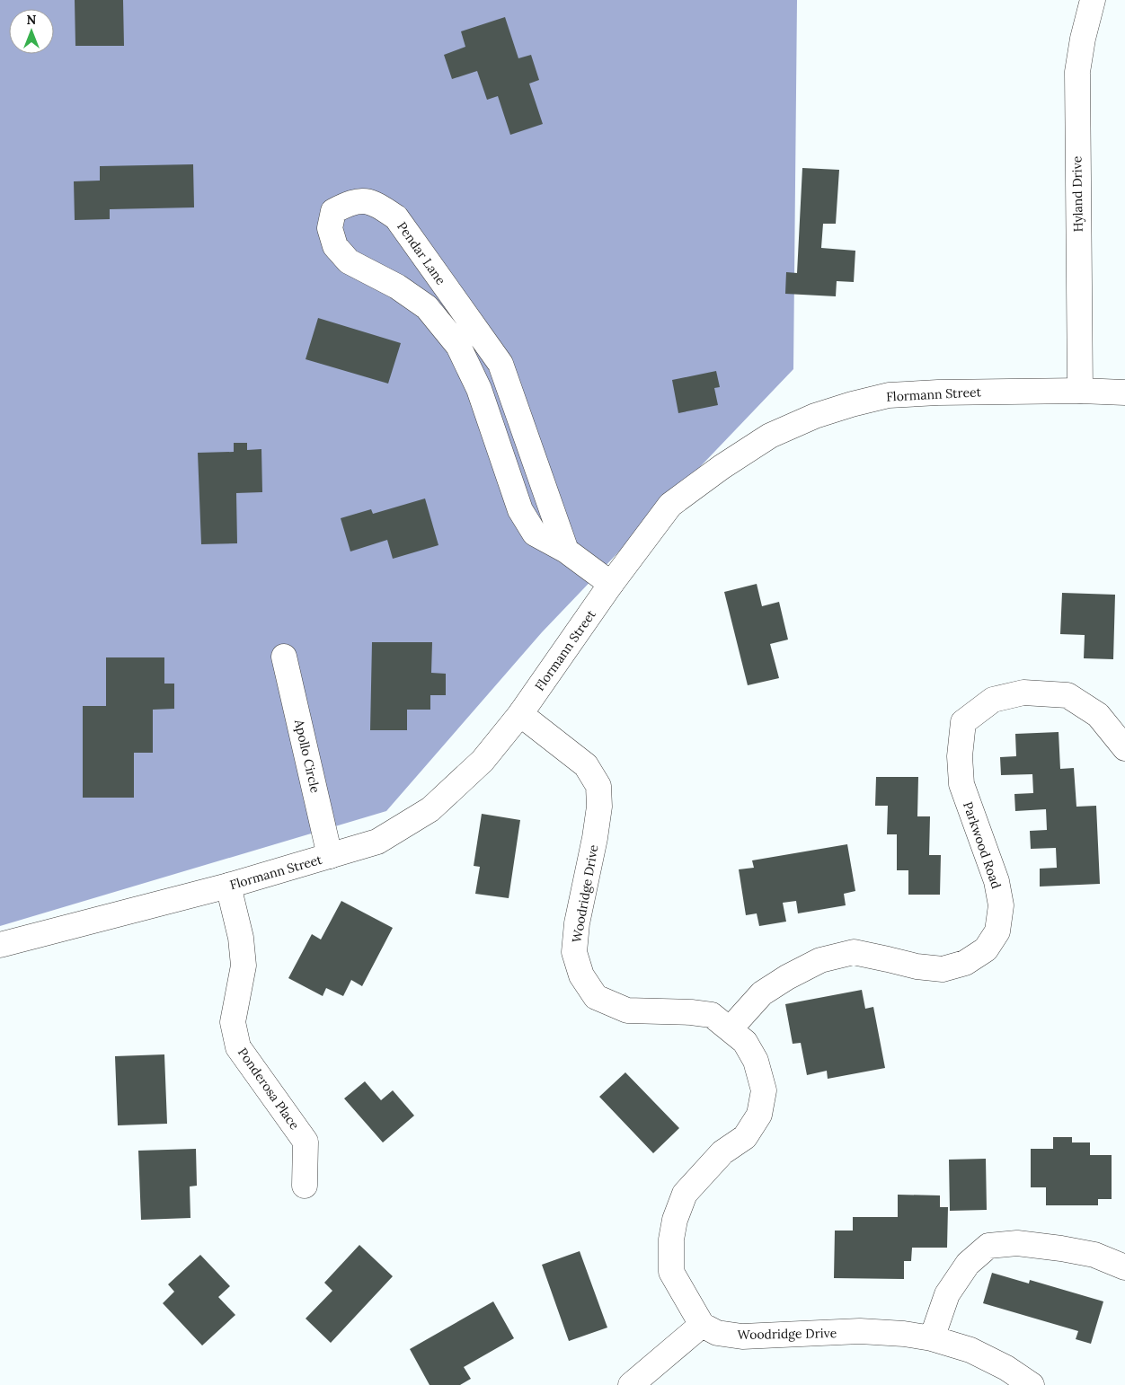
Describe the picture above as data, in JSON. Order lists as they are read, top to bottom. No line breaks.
{"streets":{"street":["Hyland Drive","Pendar Lane","Flormann Street","Apollo Circle","Parkwood Road","Woodridge Drive","Ponderosa Place"]},"crossings":[["Hyland Drive","Flormann Street"],["Pendar Lane","Flormann Street"],["Flormann Street","Apollo Circle"],["Flormann Street","Woodridge Drive"],["Flormann Street","Ponderosa Place"],["Parkwood Road","Woodridge Drive"]],"north":"top"}
